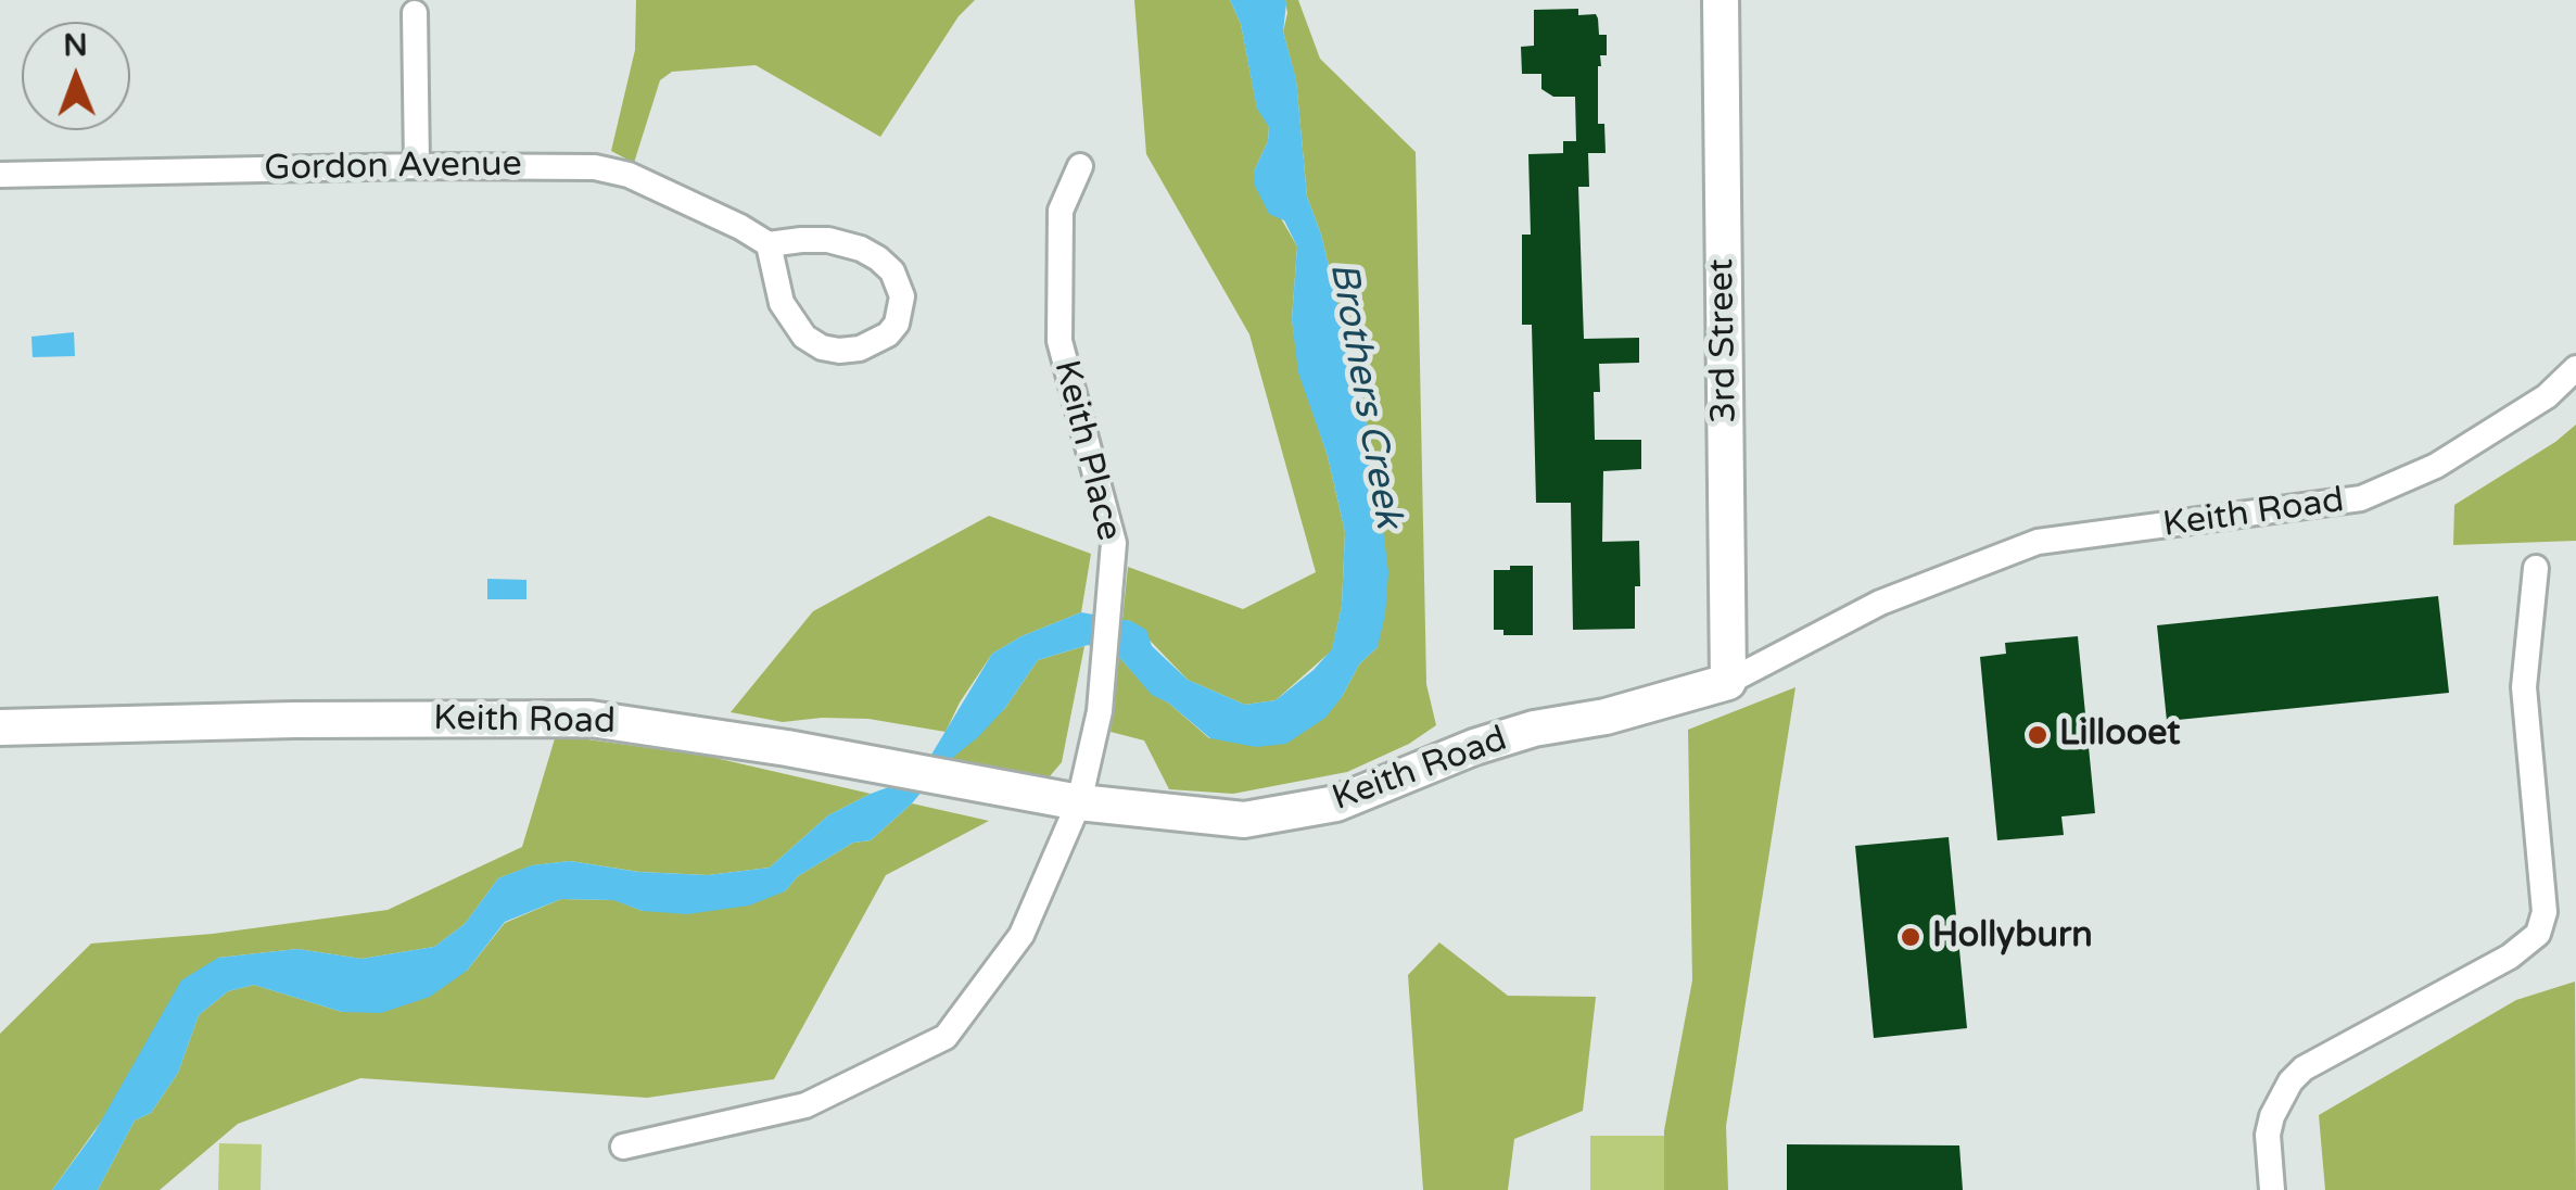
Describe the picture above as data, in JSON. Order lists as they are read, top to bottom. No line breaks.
{"streets":{"street":["Gordon Avenue","3rd Street","Keith Place","Keith Road"]},"crossings":[["3rd Street","Keith Road"],["Keith Place","Keith Road"]],"water":["Brothers Creek"],"places":["Lillooet","Hollyburn"],"north":"top"}
